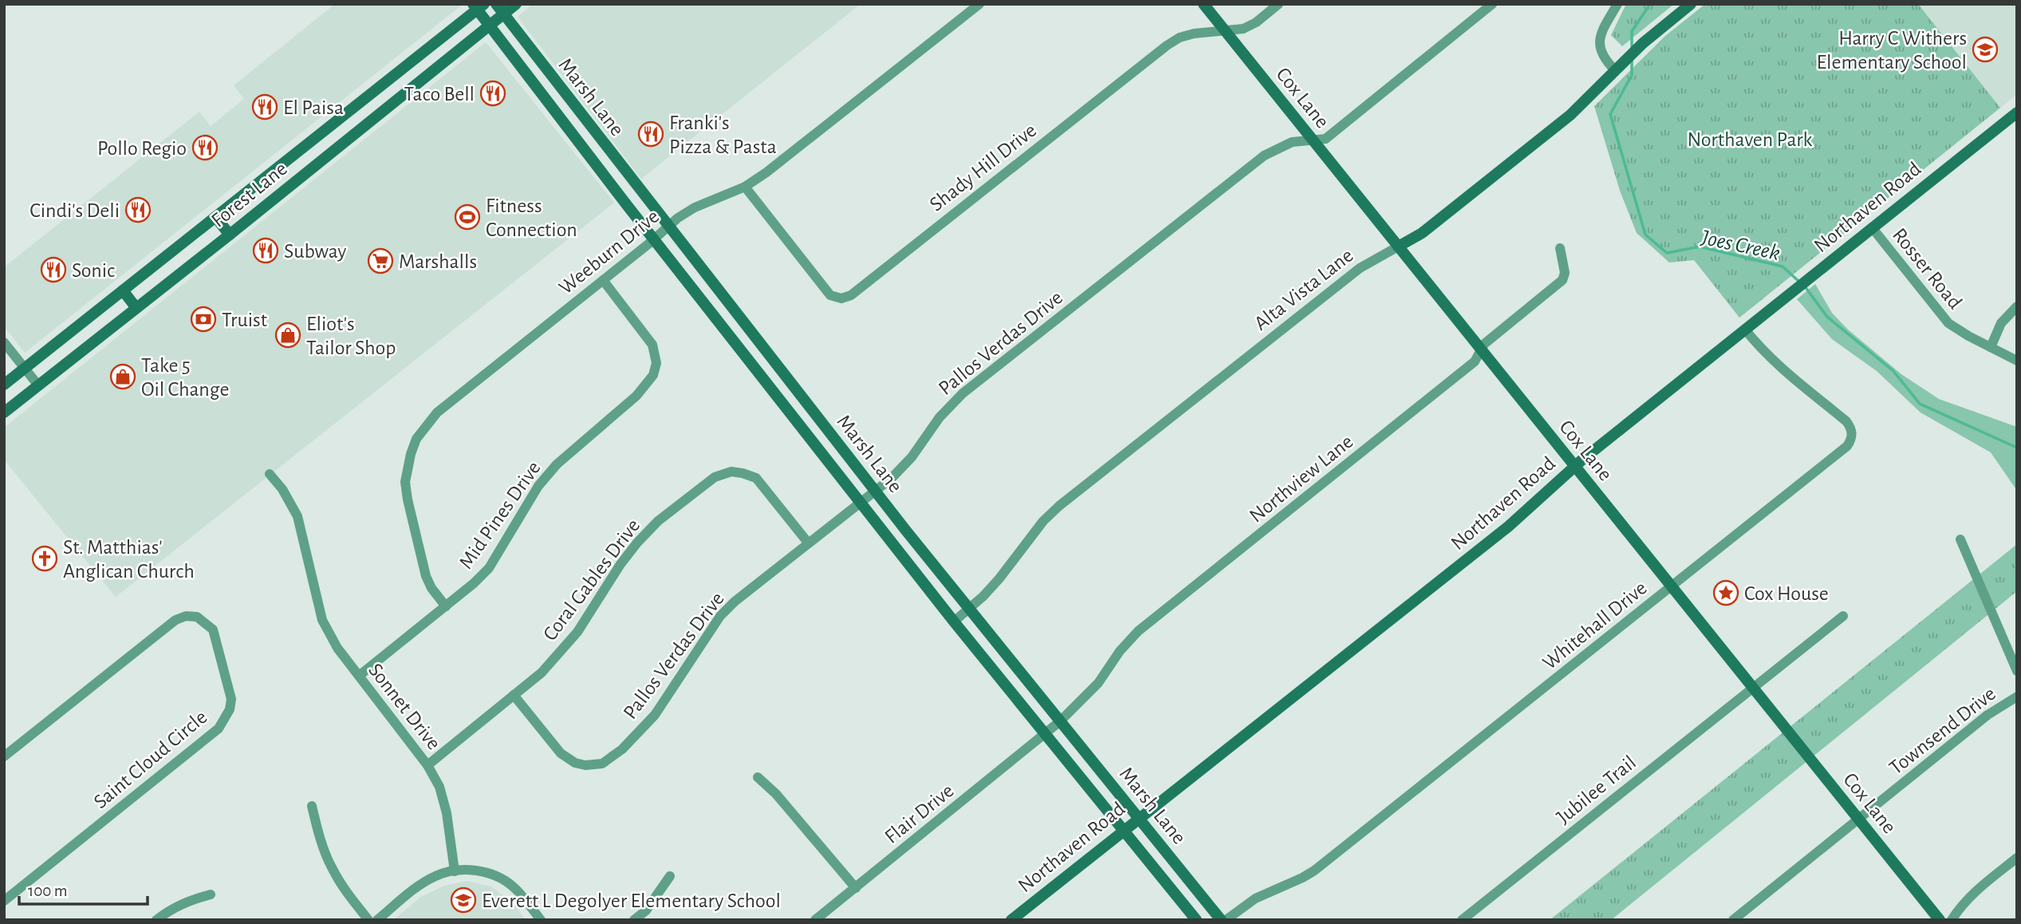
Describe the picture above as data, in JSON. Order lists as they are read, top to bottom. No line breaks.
{"streets":{"main road":["Marsh Lane","Cox Lane","Forest Lane","Northaven Road","Alta Vista Lane"],"street":["Shady Hill Drive","Weeburn Drive","Rosser Road","Pallos Verdas Drive","Northview Lane","Mid Pines Drive","Coral Gables Drive","Whitehall Drive","Sonnet Drive","Townsend Drive","Saint Cloud Circle","Jubilee Trail","Flair Drive"]},"crossings":[["Marsh Lane","Forest Lane"],["Marsh Lane","Northaven Road"],["Marsh Lane","Weeburn Drive"],["Marsh Lane","Alta Vista Lane"],["Marsh Lane","Pallos Verdas Drive"],["Marsh Lane","Northview Lane"],["Marsh Lane","Flair Drive"],["Cox Lane","Shady Hill Drive"],["Cox Lane","Northaven Road"],["Cox Lane","Alta Vista Lane"],["Cox Lane","Pallos Verdas Drive"],["Cox Lane","Northview Lane"],["Cox Lane","Whitehall Drive"],["Cox Lane","Townsend Drive"],["Cox Lane","Jubilee Trail"],["Shady Hill Drive","Weeburn Drive"],["Northaven Road","Rosser Road"],["Northaven Road","Whitehall Drive"],["Weeburn Drive","Mid Pines Drive"],["Pallos Verdas Drive","Coral Gables Drive"],["Northview Lane","Flair Drive"],["Mid Pines Drive","Sonnet Drive"],["Coral Gables Drive","Sonnet Drive"]],"water":["Joes Creek"],"parks":["Northaven Park"],"places":{"school or university":["Harry C Withers Elementary School","Everett L Degolyer Elementary School"],"restaurant":["Taco Bell","El Paisa","Franki's Pizza & Pasta","Pollo Regio","Cindi's Deli","Subway","Sonic"],"sports":["Fitness Connection"],"supermarket":["Marshalls"],"bank":["Truist"],"shop":["Eliot's Tailor Shop","Take 5 Oil Change"],"church":["St. Matthias' Anglican Church"],"place":["Cox House"]},"scale_bar":"100 m"}
